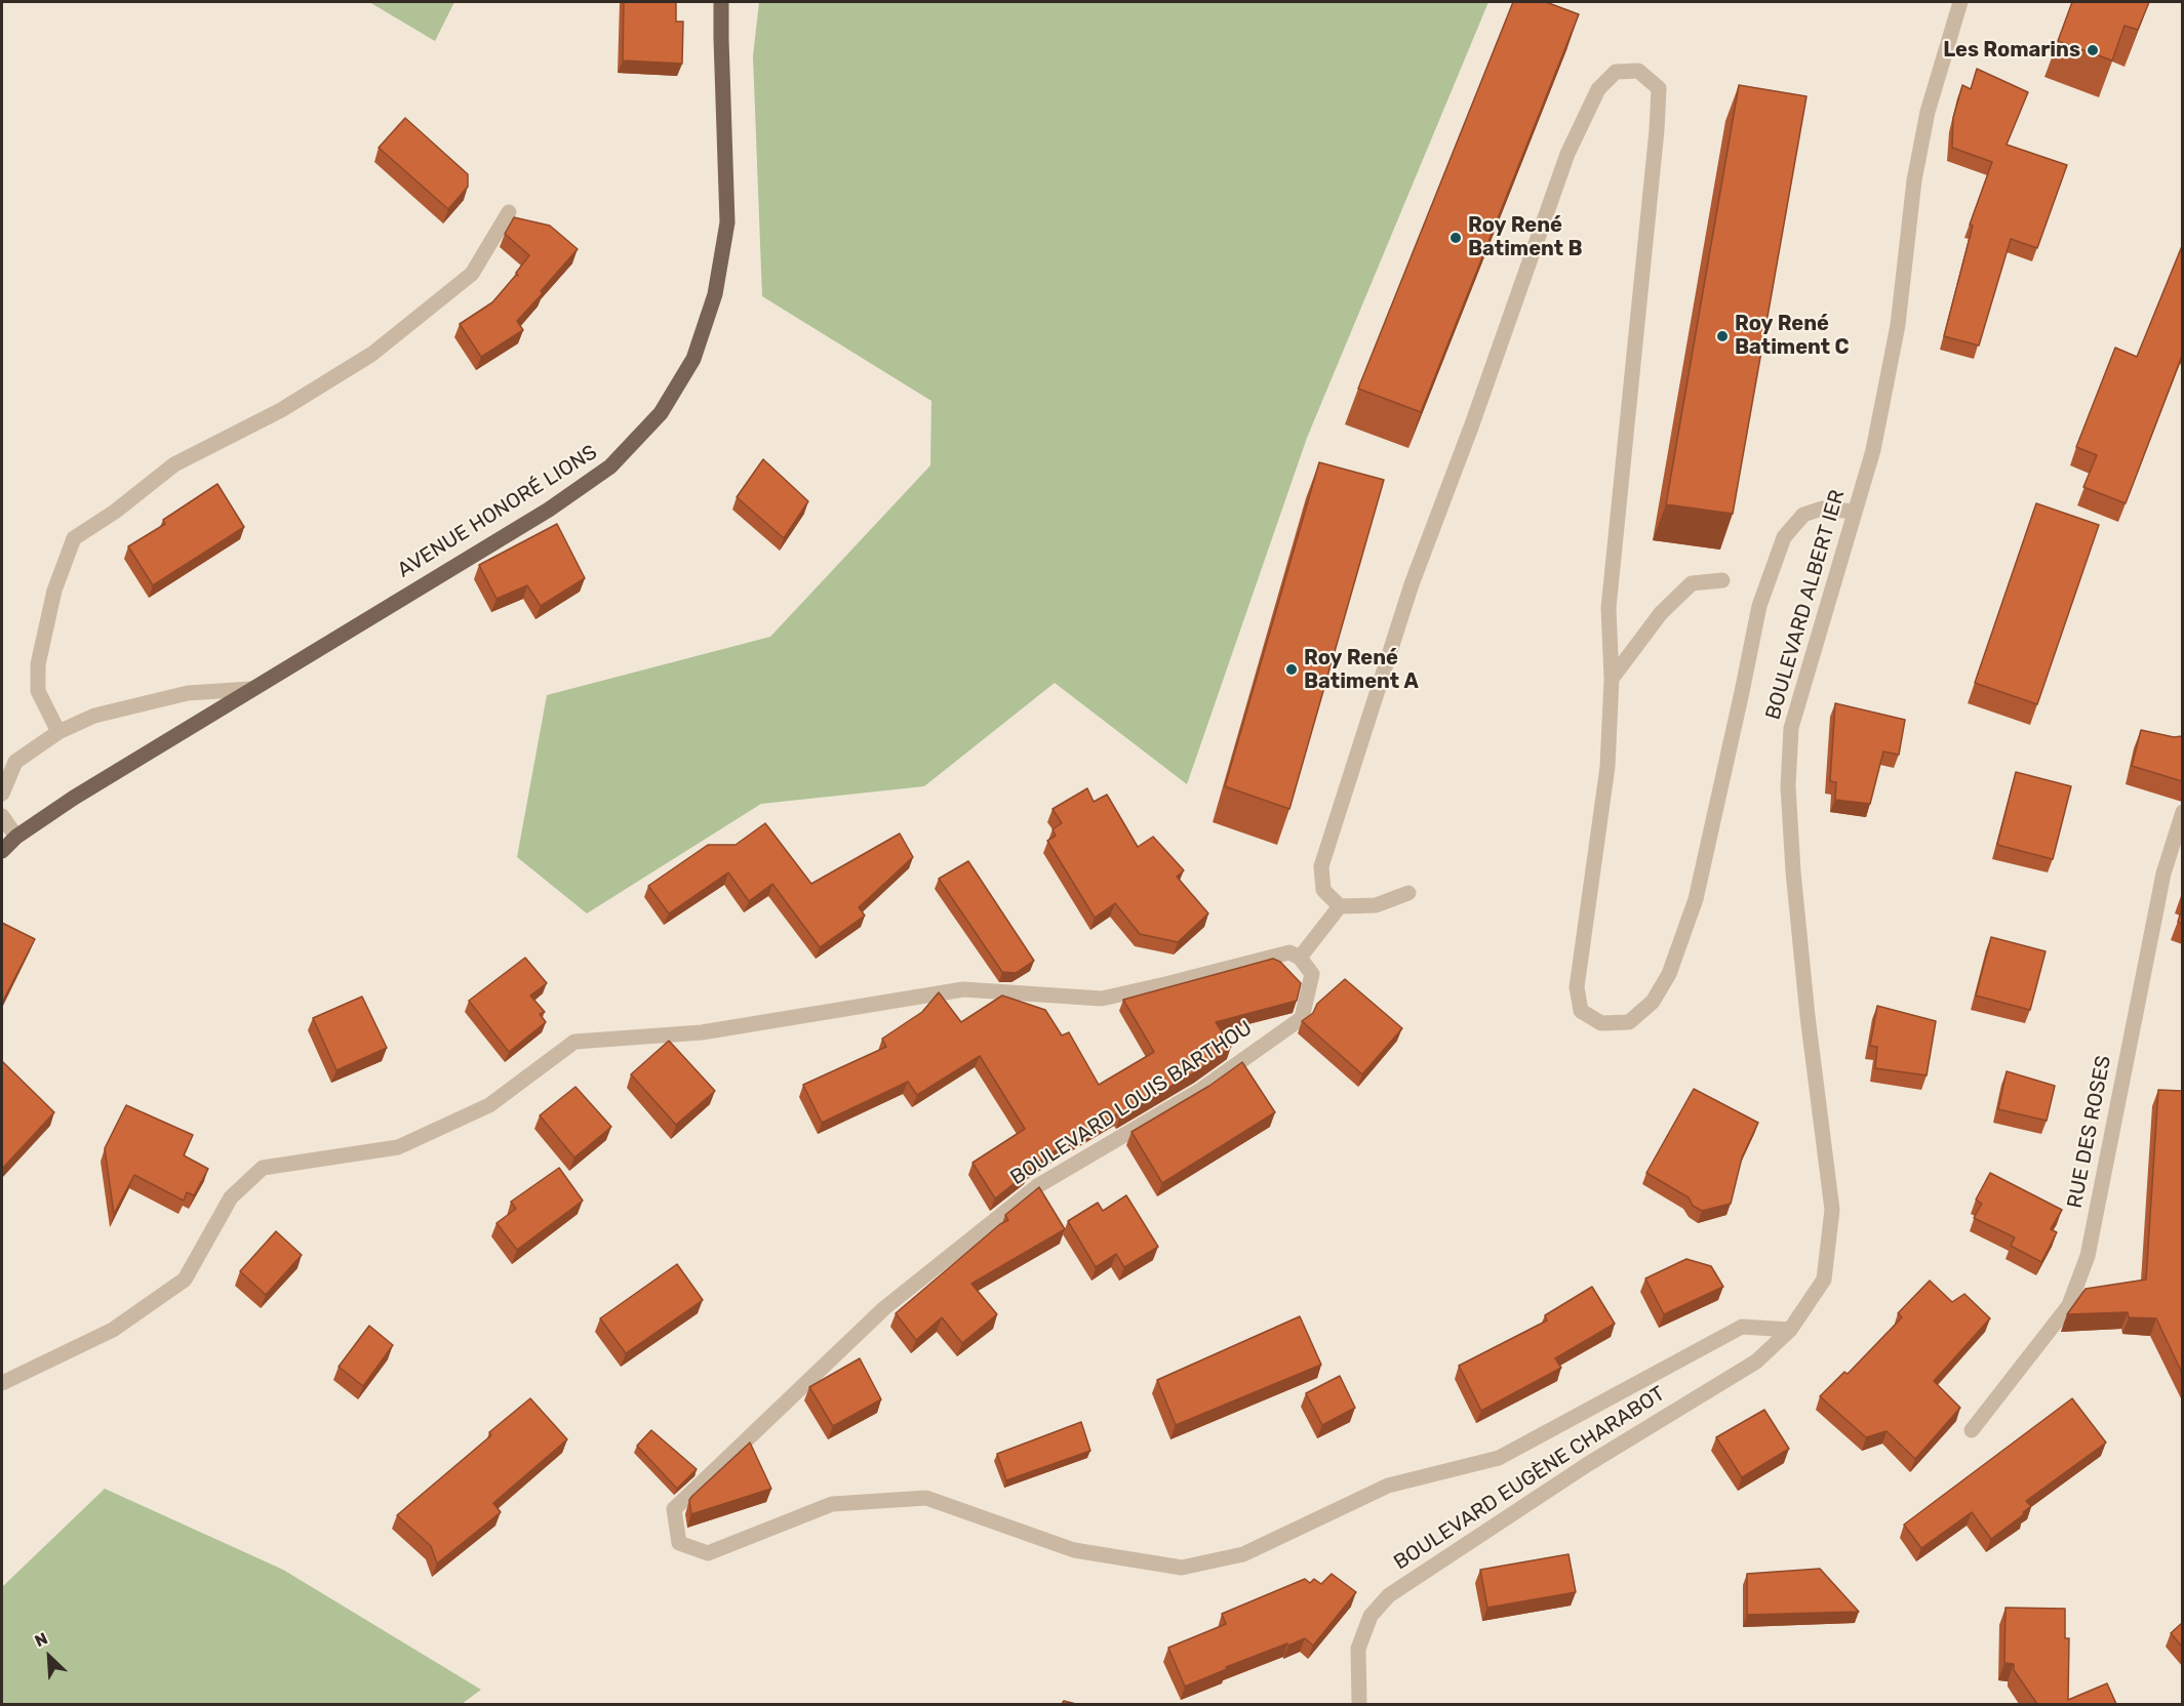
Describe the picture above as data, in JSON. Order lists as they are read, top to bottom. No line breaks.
{"streets":{"main road":["AVENUE HONORÉ LIONS"],"street":["BOULEVARD ALBERT IER","BOULEVARD LOUIS BARTHOU","RUE DES ROSES","BOULEVARD EUGÈNE CHARABOT"]},"crossings":[["BOULEVARD ALBERT IER","BOULEVARD LOUIS BARTHOU"],["BOULEVARD ALBERT IER","BOULEVARD EUGÈNE CHARABOT"],["BOULEVARD LOUIS BARTHOU","BOULEVARD EUGÈNE CHARABOT"]],"places":["Les Romarins","Roy René Batiment B","Roy René Batiment C","Roy René Batiment A"],"north":"top left"}
